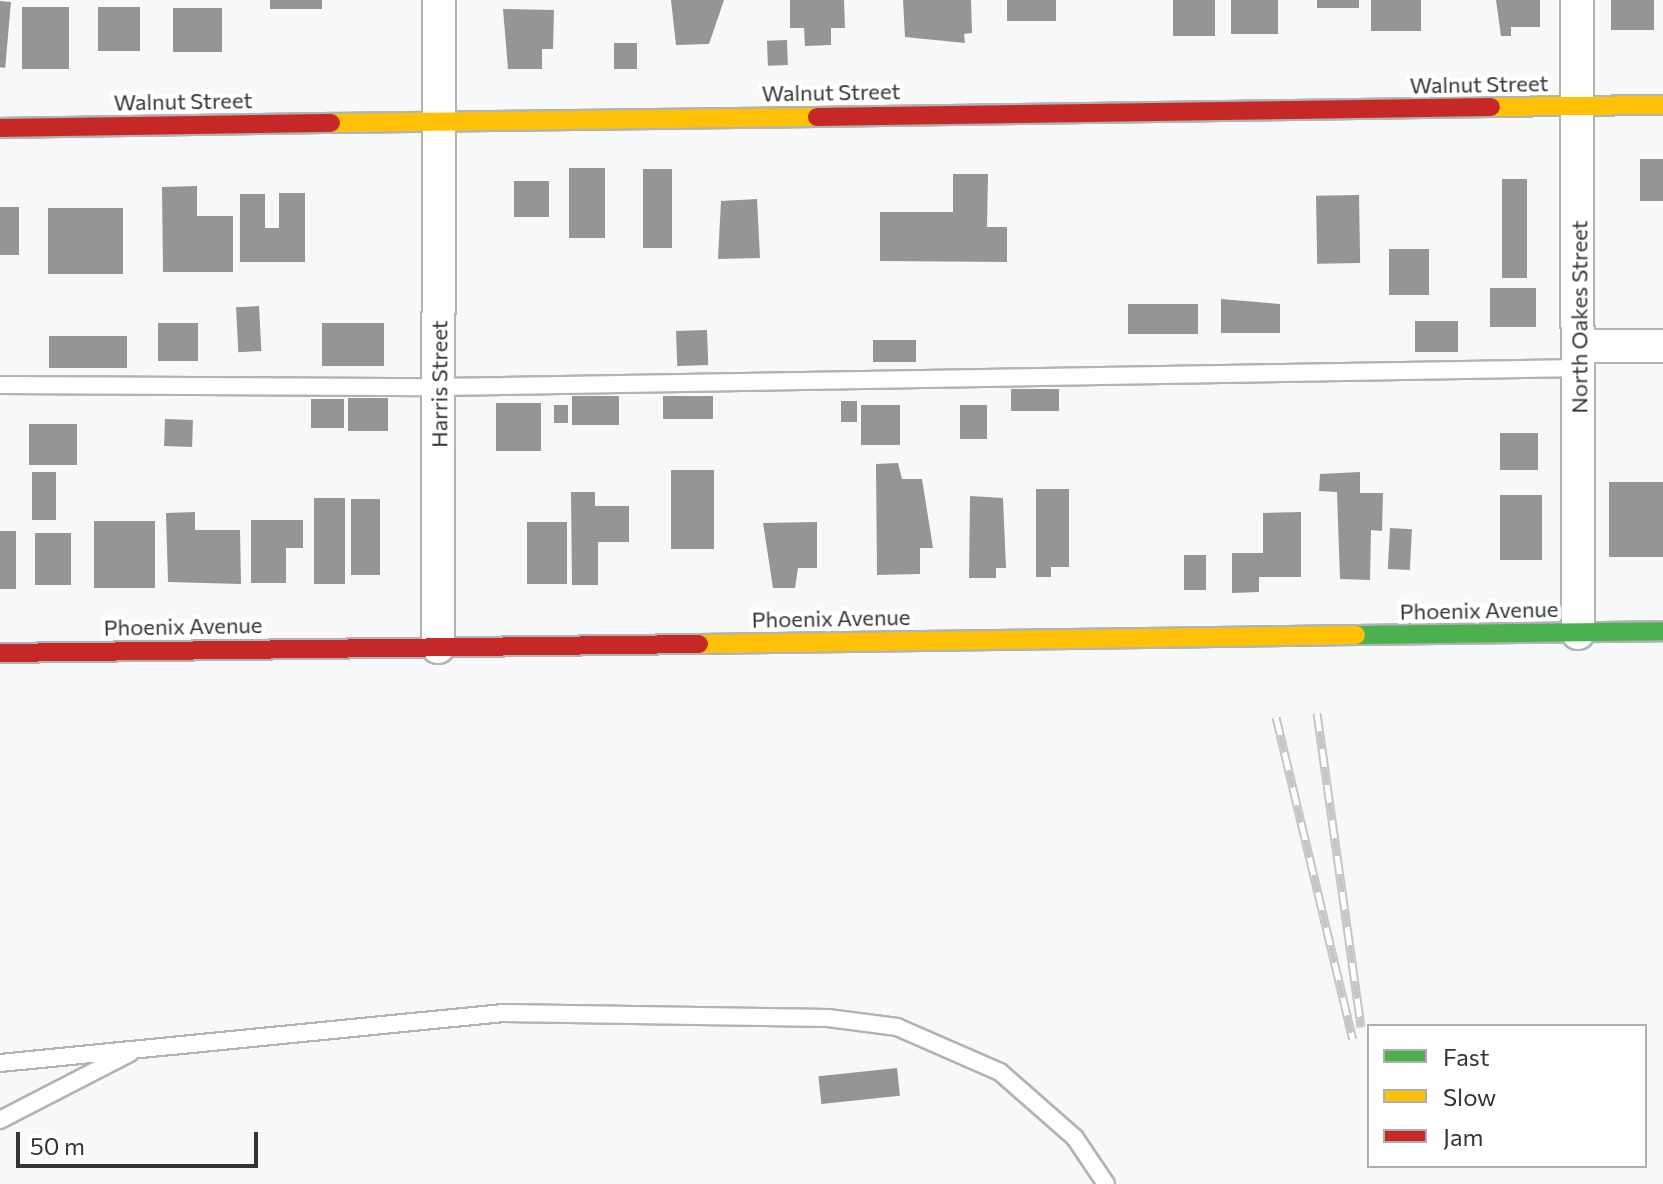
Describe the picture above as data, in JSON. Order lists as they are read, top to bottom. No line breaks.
{"streets":{"street":["Walnut Street","North Oakes Street","Harris Street","Phoenix Avenue"]},"crossings":[["Walnut Street","North Oakes Street"],["Walnut Street","Harris Street"],["North Oakes Street","Phoenix Avenue"],["Harris Street","Phoenix Avenue"]],"legend":["Fast","Slow","Jam"],"scale_bar":"50 m"}
